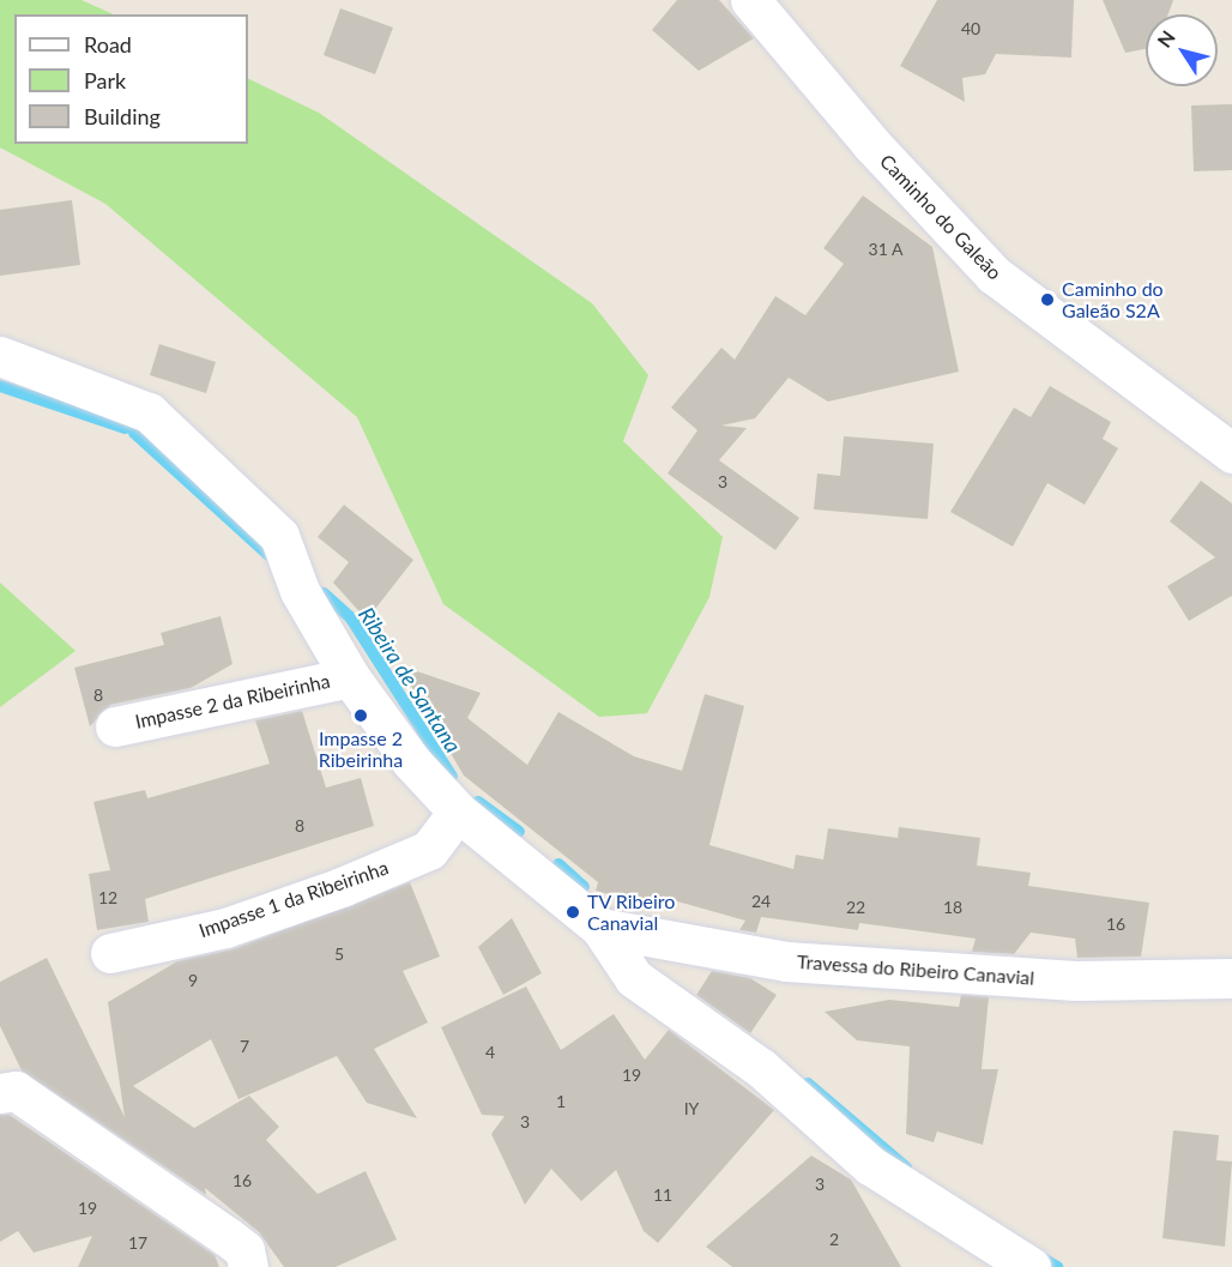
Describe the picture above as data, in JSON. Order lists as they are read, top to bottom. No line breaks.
{"streets":{"street":["Caminho do Galeão","Impasse 2 da Ribeirinha","Impasse 1 da Ribeirinha","Travessa do Ribeiro Canavial"]},"water":["Ribeira de Santana"],"places":["Caminho do Galeão S2A","Impasse 2 Ribeirinha","TV Ribeiro Canavial"],"house_numbers":["40","31 A","3","8","8","12","24","22","18","16","5","9","7","4","19","1","IY","3","16","3","11","19","2","17"],"legend":["Road","Park","Building"],"north":"top left"}
